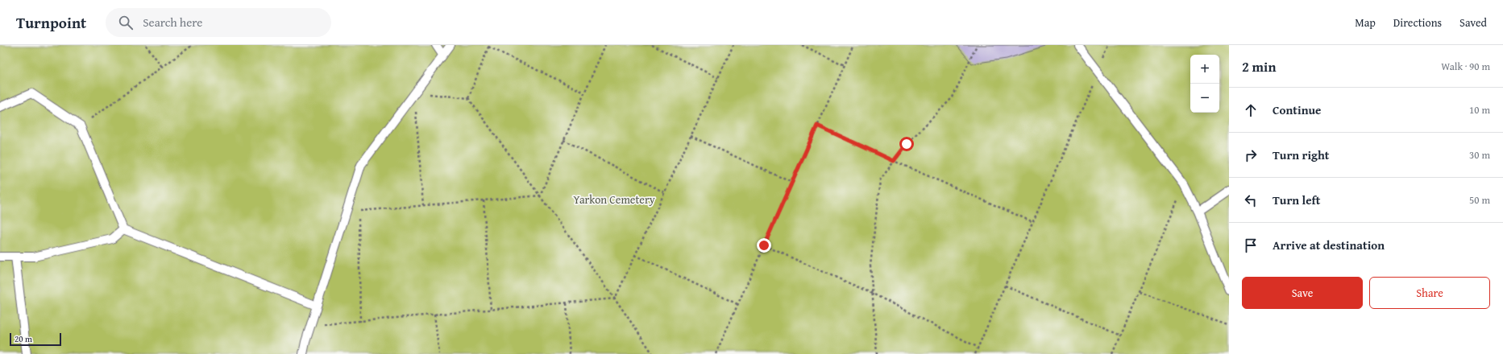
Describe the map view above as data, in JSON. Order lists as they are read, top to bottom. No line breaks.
{"parks":["Yarkon Cemetery"],"scale_bar":"20 m","page":{"header":"Turnpoint","search":"Search here","nav":["Map","Directions","Saved"],"heading":["2 min","Walk · 90 m"],"map_buttons":["+","−"],"list":[["Continue","10 m"],["Turn right","30 m"],["Turn left","50 m"],"Arrive at destination"],"buttons":["Save","Share"],"scale":"20 m"}}
